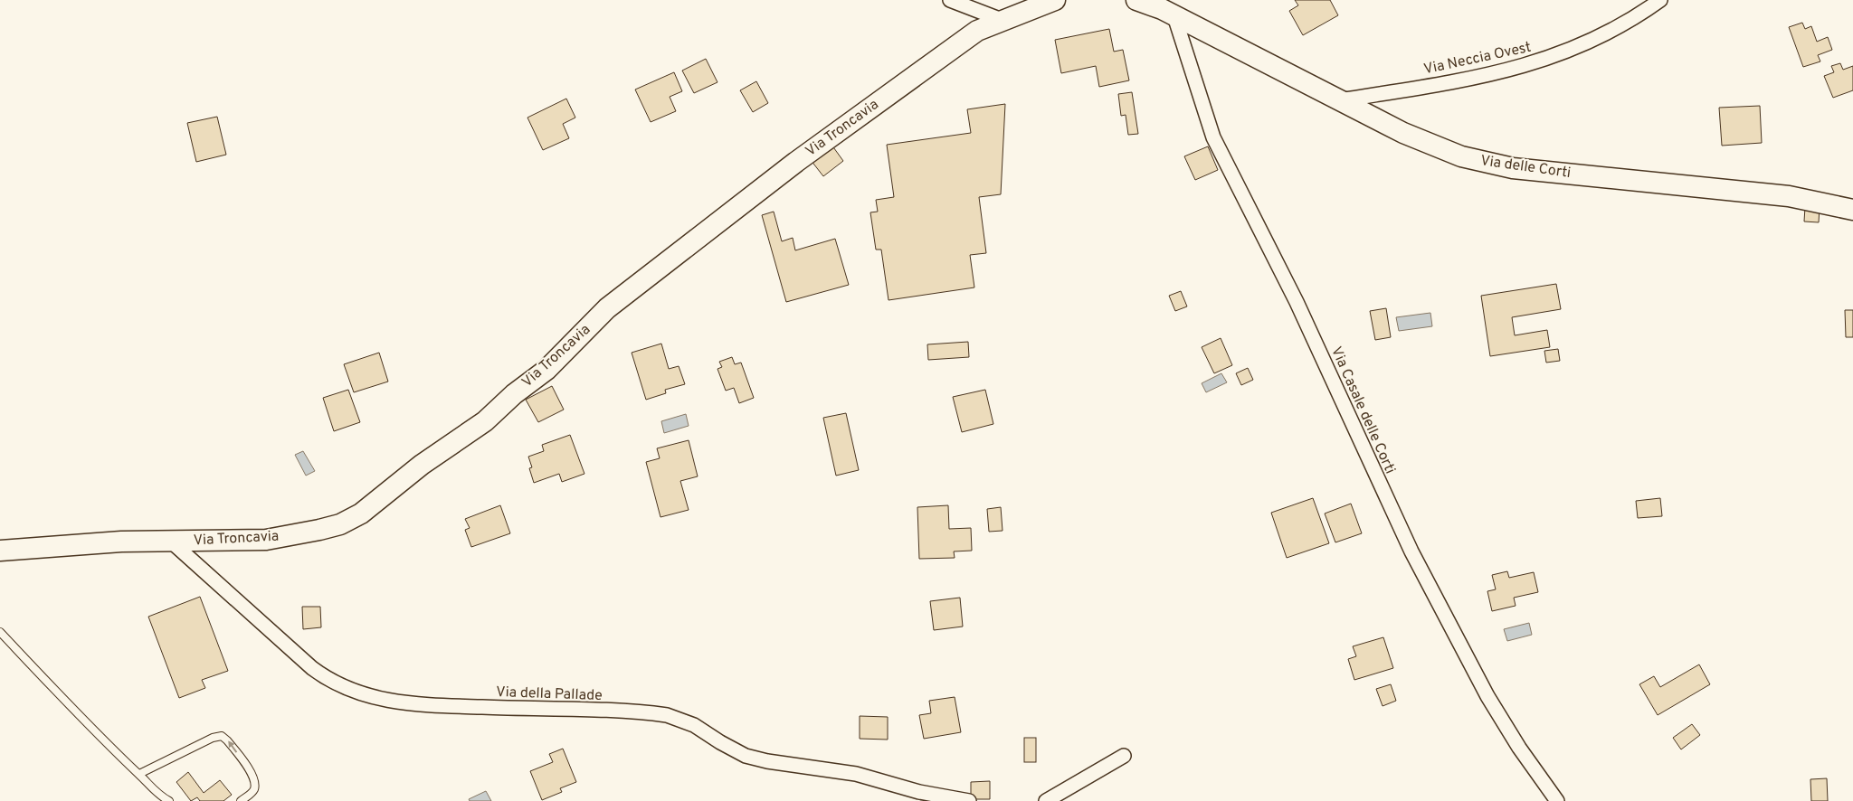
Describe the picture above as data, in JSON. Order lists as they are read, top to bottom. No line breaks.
{"streets":{"street":["Via Neccia Ovest","Via Troncavia","Via delle Corti","Via Casale delle Corti","Via della Pallade"]},"crossings":[["Via Neccia Ovest","Via delle Corti"],["Via Troncavia","Via della Pallade"],["Via delle Corti","Via Casale delle Corti"]]}
